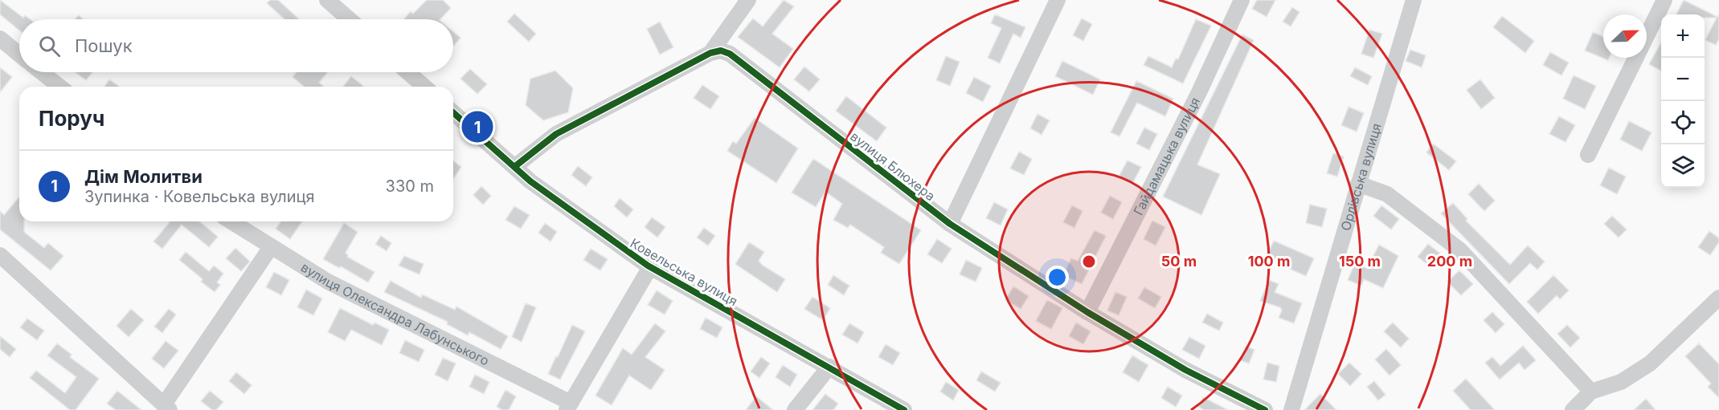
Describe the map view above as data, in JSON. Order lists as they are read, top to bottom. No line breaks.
{"streets":{"street":["Гайдамацька вулиця","вулиця Блюхера","Орлівська вулиця","Ковельська вулиця","вулиця Олександра Лабунського"]},"crossings":[["Гайдамацька вулиця","вулиця Блюхера"]],"north":"top right","page":{"map_buttons":["+","−"],"search":"Пошук","heading":"Поруч","pins":"1","list":[{"mark":"1","name":"Дім Молитви","note":"Зупинка · Ковельська вулиця","value":"330 m"}]},"rings":["50 m","100 m","150 m","200 m"]}
